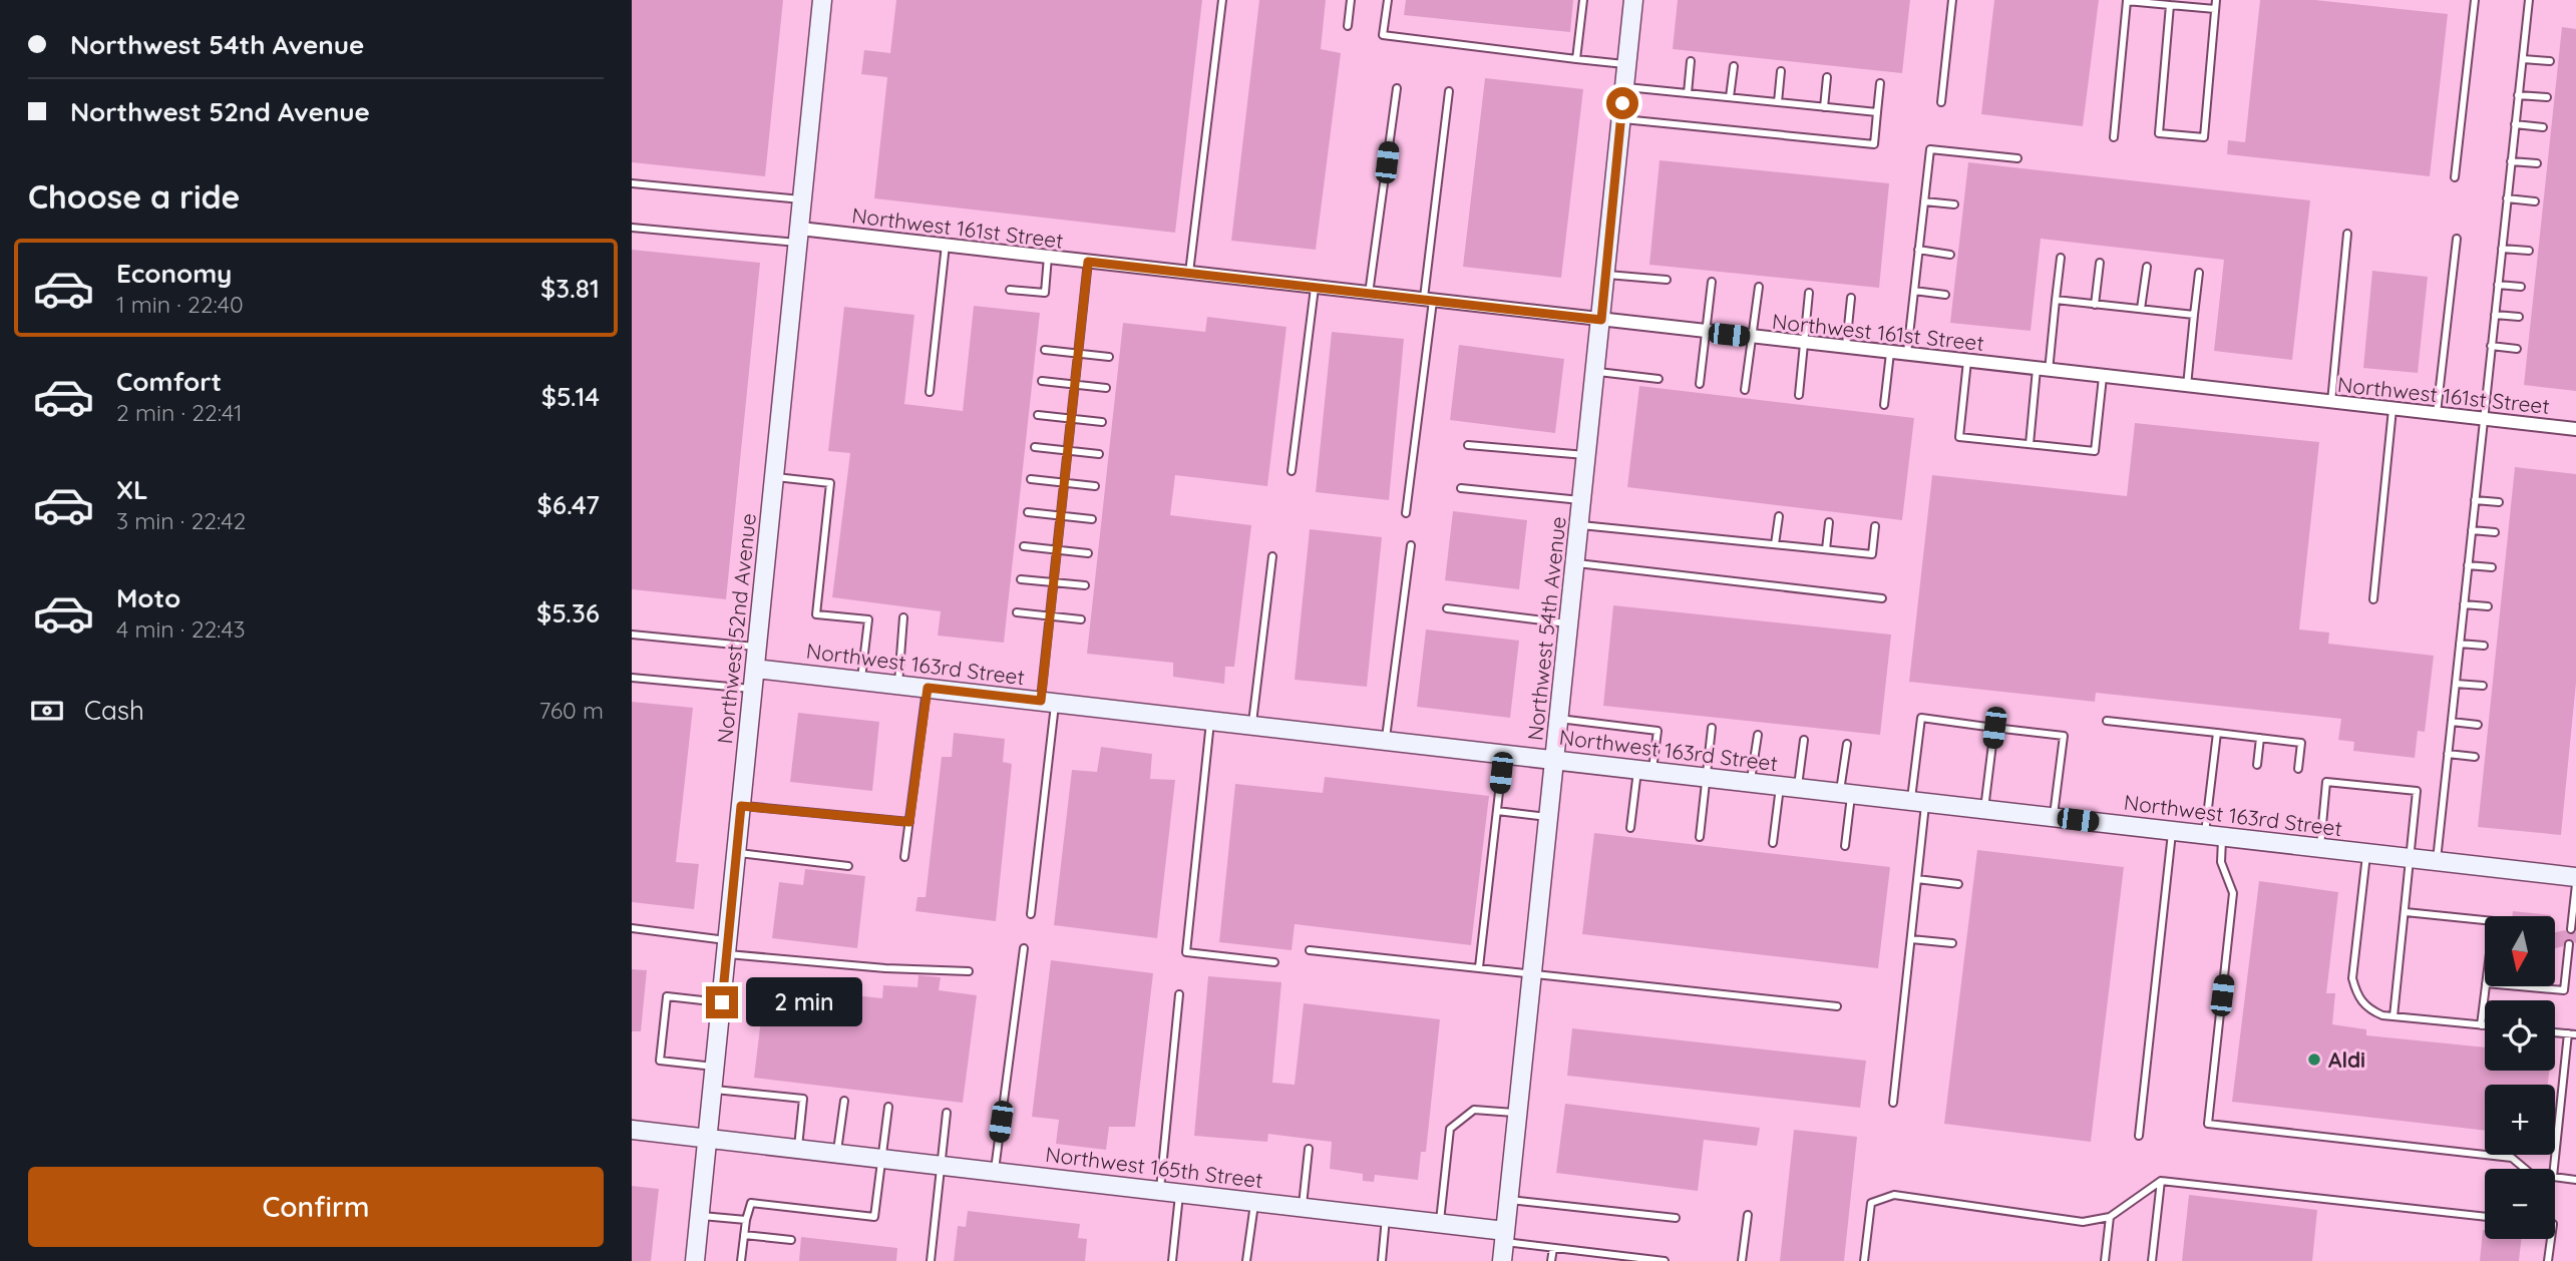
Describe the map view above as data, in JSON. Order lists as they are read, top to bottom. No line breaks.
{"streets":{"street":["Northwest 161st Street","Northwest 52nd Avenue","Northwest 54th Avenue","Northwest 163rd Street","Northwest 165th Street"]},"crossings":[["Northwest 161st Street","Northwest 52nd Avenue"],["Northwest 161st Street","Northwest 54th Avenue"],["Northwest 52nd Avenue","Northwest 163rd Street"],["Northwest 52nd Avenue","Northwest 165th Street"],["Northwest 54th Avenue","Northwest 163rd Street"],["Northwest 54th Avenue","Northwest 165th Street"]],"places":["Aldi"],"north":"bottom","page":{"banner":["Northwest 54th Avenue","Northwest 52nd Avenue"],"heading":"Choose a ride","list":[{"name":"Economy","note":"1 min · 22:40","value":"$3.81"},{"name":"Comfort","note":"2 min · 22:41","value":"$5.14"},{"name":"XL","note":"3 min · 22:42","value":"$6.47"},{"name":"Moto","note":"4 min · 22:43","value":"$5.36"}],"pay":["Cash","760 m"],"map_buttons":["+","−"],"bubble":"2 min","buttons":"Confirm"}}
